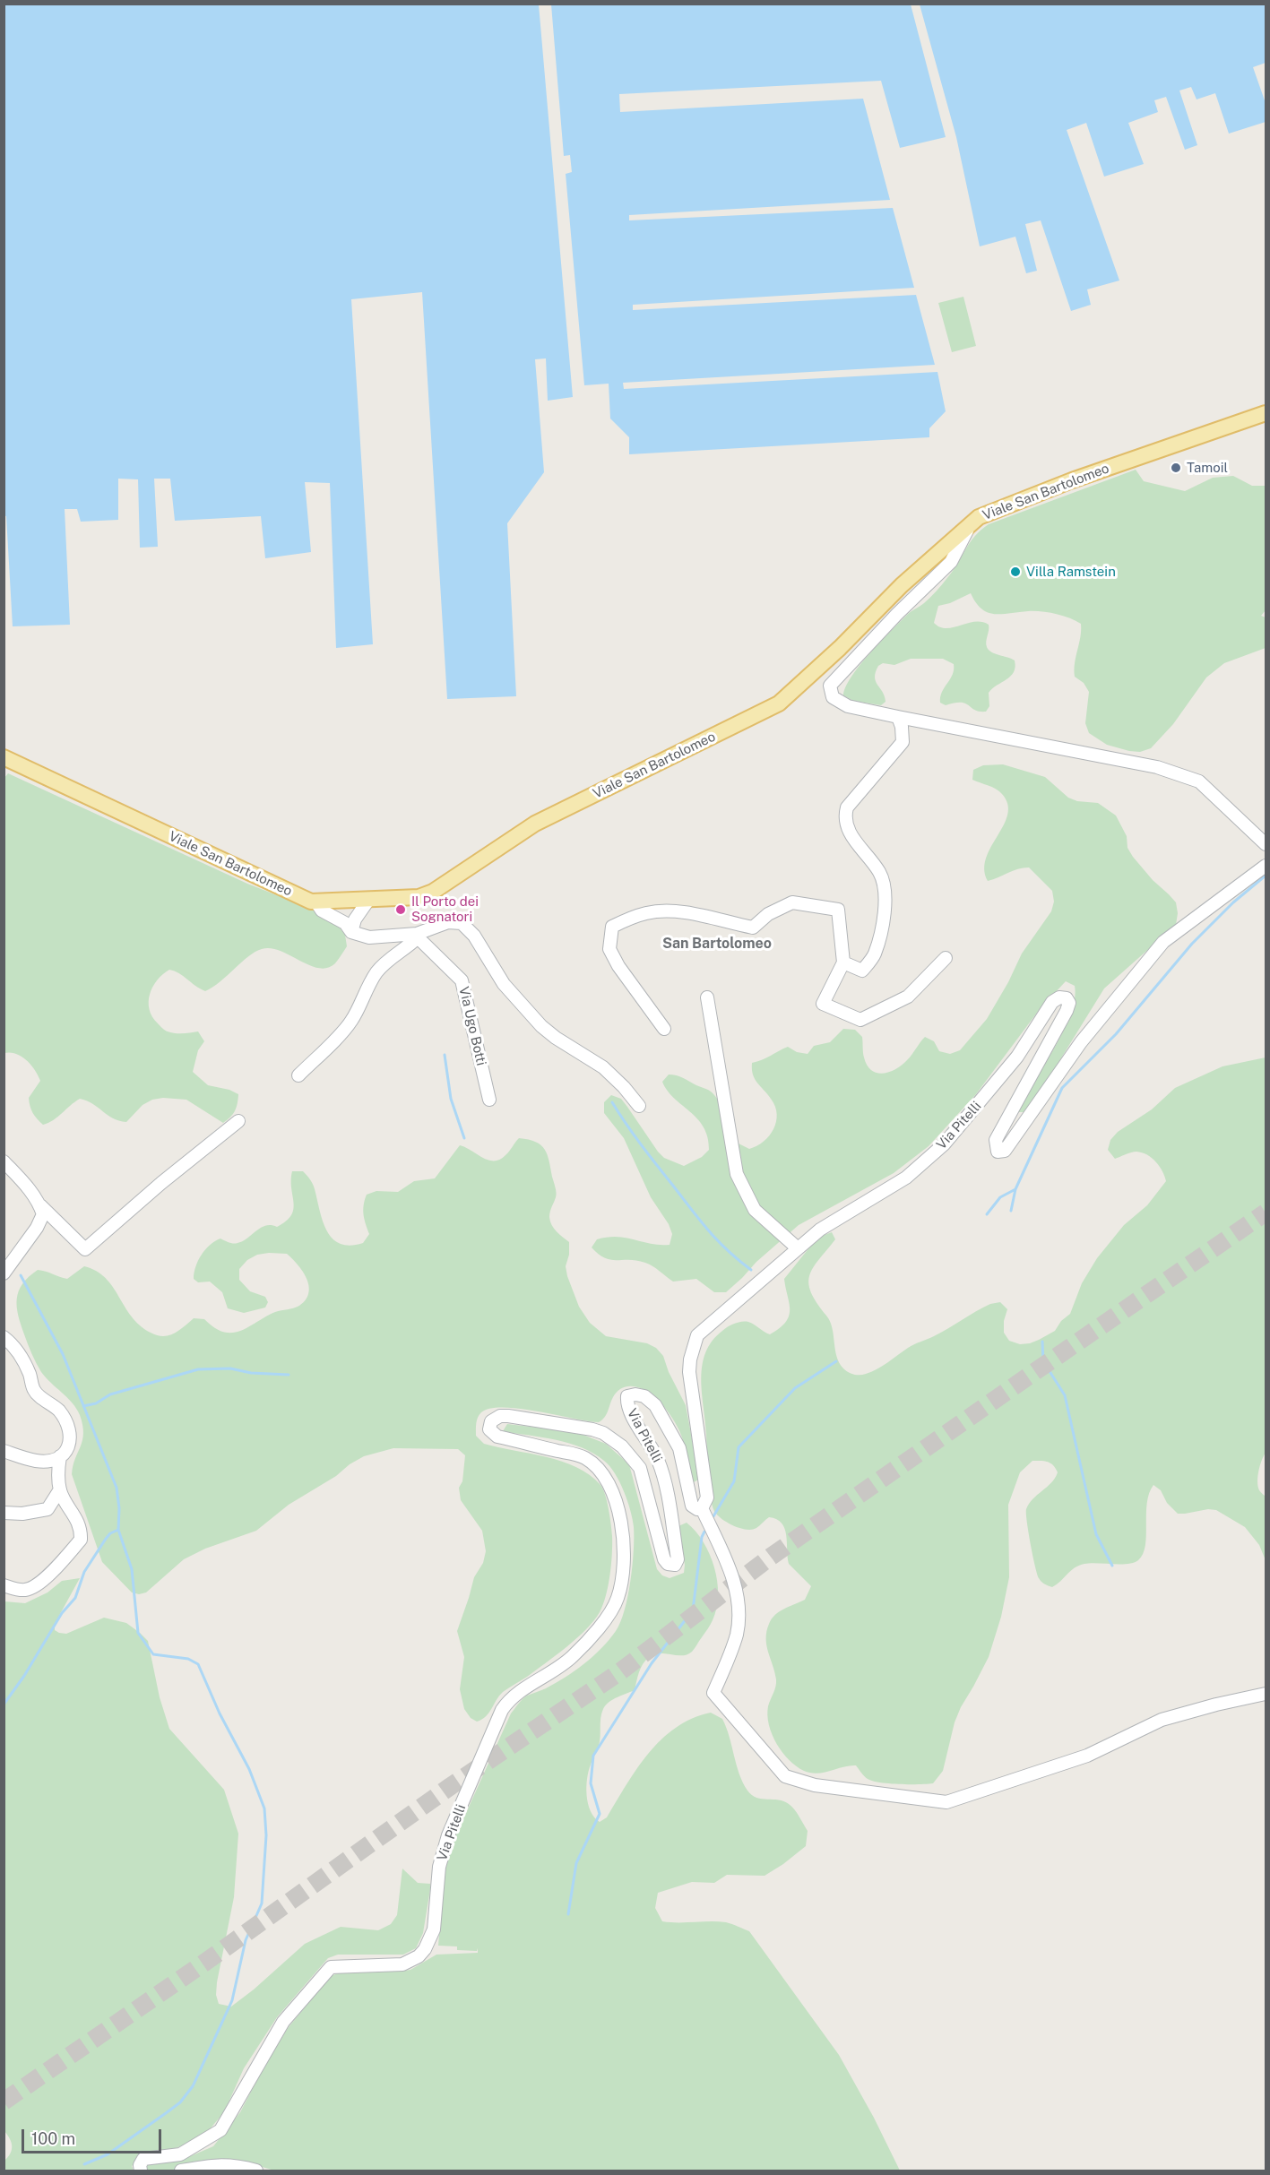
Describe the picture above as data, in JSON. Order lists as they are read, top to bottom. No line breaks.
{"streets":{"main road":["Viale San Bartolomeo"],"street":["Via Ugo Botti","Via Pitelli"]},"districts":["San Bartolomeo"],"places":["Tamoil","Villa Ramstein","Il Porto dei Sognatori"],"scale_bar":"100 m"}
